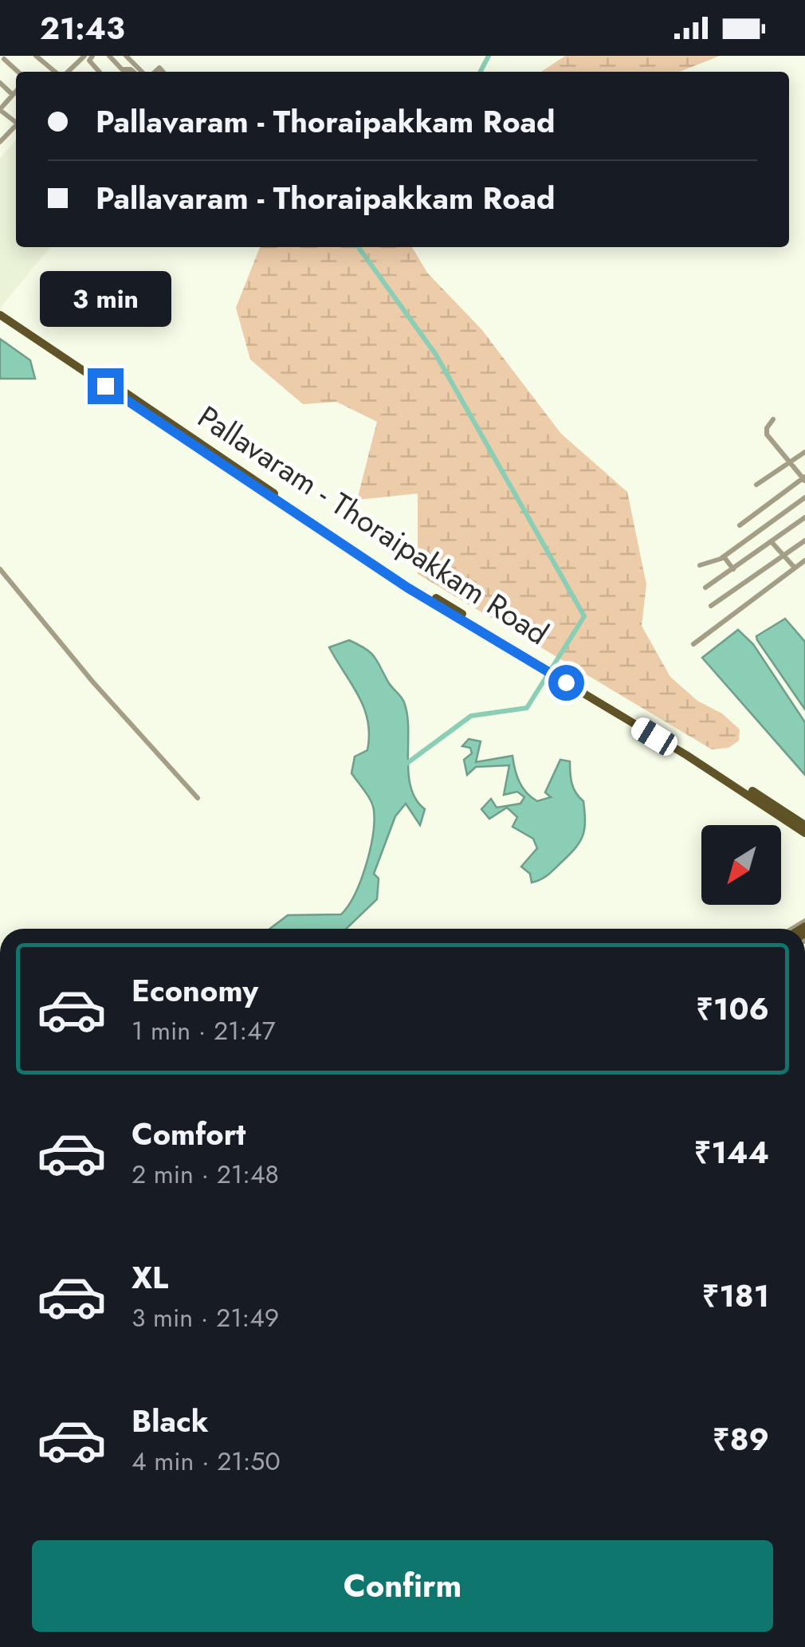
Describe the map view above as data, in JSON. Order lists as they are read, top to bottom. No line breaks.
{"streets":{"main road":["Pallavaram - Thoraipakkam Road"]},"north":"bottom left","page":{"status":"21:43","banner":["Pallavaram - Thoraipakkam Road","Pallavaram - Thoraipakkam Road"],"bubble":"3 min","list":[{"name":"Economy","note":"1 min · 21:47","value":"₹106"},{"name":"Comfort","note":"2 min · 21:48","value":"₹144"},{"name":"XL","note":"3 min · 21:49","value":"₹181"},{"name":"Black","note":"4 min · 21:50","value":"₹89"}],"buttons":"Confirm"}}
